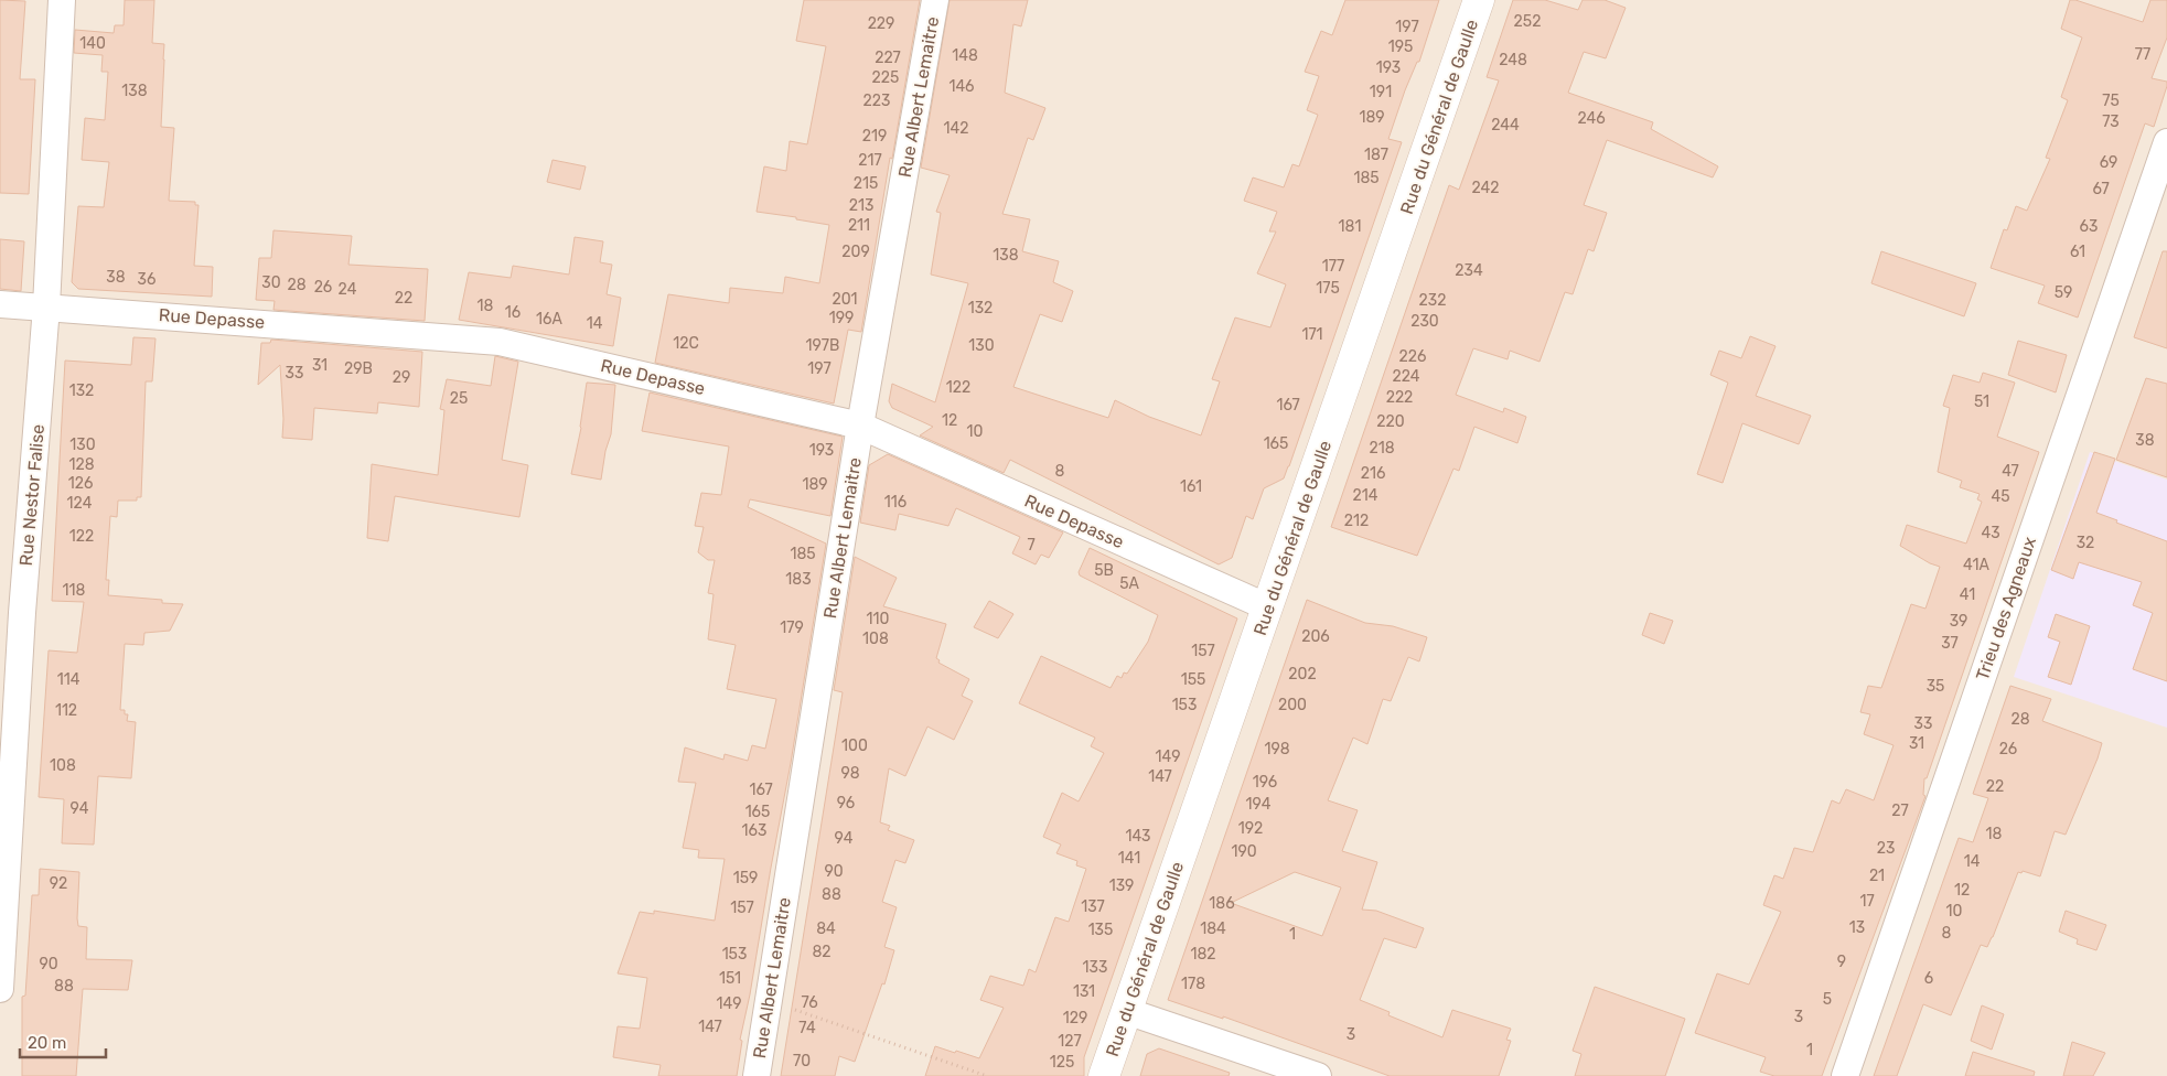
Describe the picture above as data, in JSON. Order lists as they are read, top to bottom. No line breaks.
{"streets":{"main road":["Rue du Général de Gaulle"],"street":["Rue Albert Lemaitre","Rue Depasse","Rue Nestor Falise","Trieu des Agneaux"]},"crossings":[["Rue Albert Lemaitre","Rue Depasse"],["Rue du Général de Gaulle","Rue Depasse"],["Rue Depasse","Rue Nestor Falise"]],"house_numbers":["252","229","197","140","195","77","148","227","248","193","225","146","138","191","223","75","189","246","73","244","142","219","187","217","69","185","215","242","67","213","211","181","63","209","61","138","177","234","38","36","30","28","26","175","24","59","22","201","232","18","132","16","199","16A","230","14","171","12C","197B","130","226","31","29B","197","33","224","29","122","132","222","25","51","167","12","220","10","38","165","130","218","193","128","8","47","216","126","189","161","214","45","116","124","212","43","122","32","7","185","41A","5B","183","5A","118","41","110","39","179","206","108","37","157","202","114","155","35","153","200","112","28","33","31","100","198","26","149","108","98","147","196","22","167","96","194","94","27","165","192","163","18","143","94","23","190","141","14","90","21","159","92","139","12","88","17","186","137","157","10","13","84","184","135","8","1","82","153","182","9","90","133","151","6","178","88","131","5","76","149","3","129","147","74","3","127","1","70","125"],"scale_bar":"20 m"}
